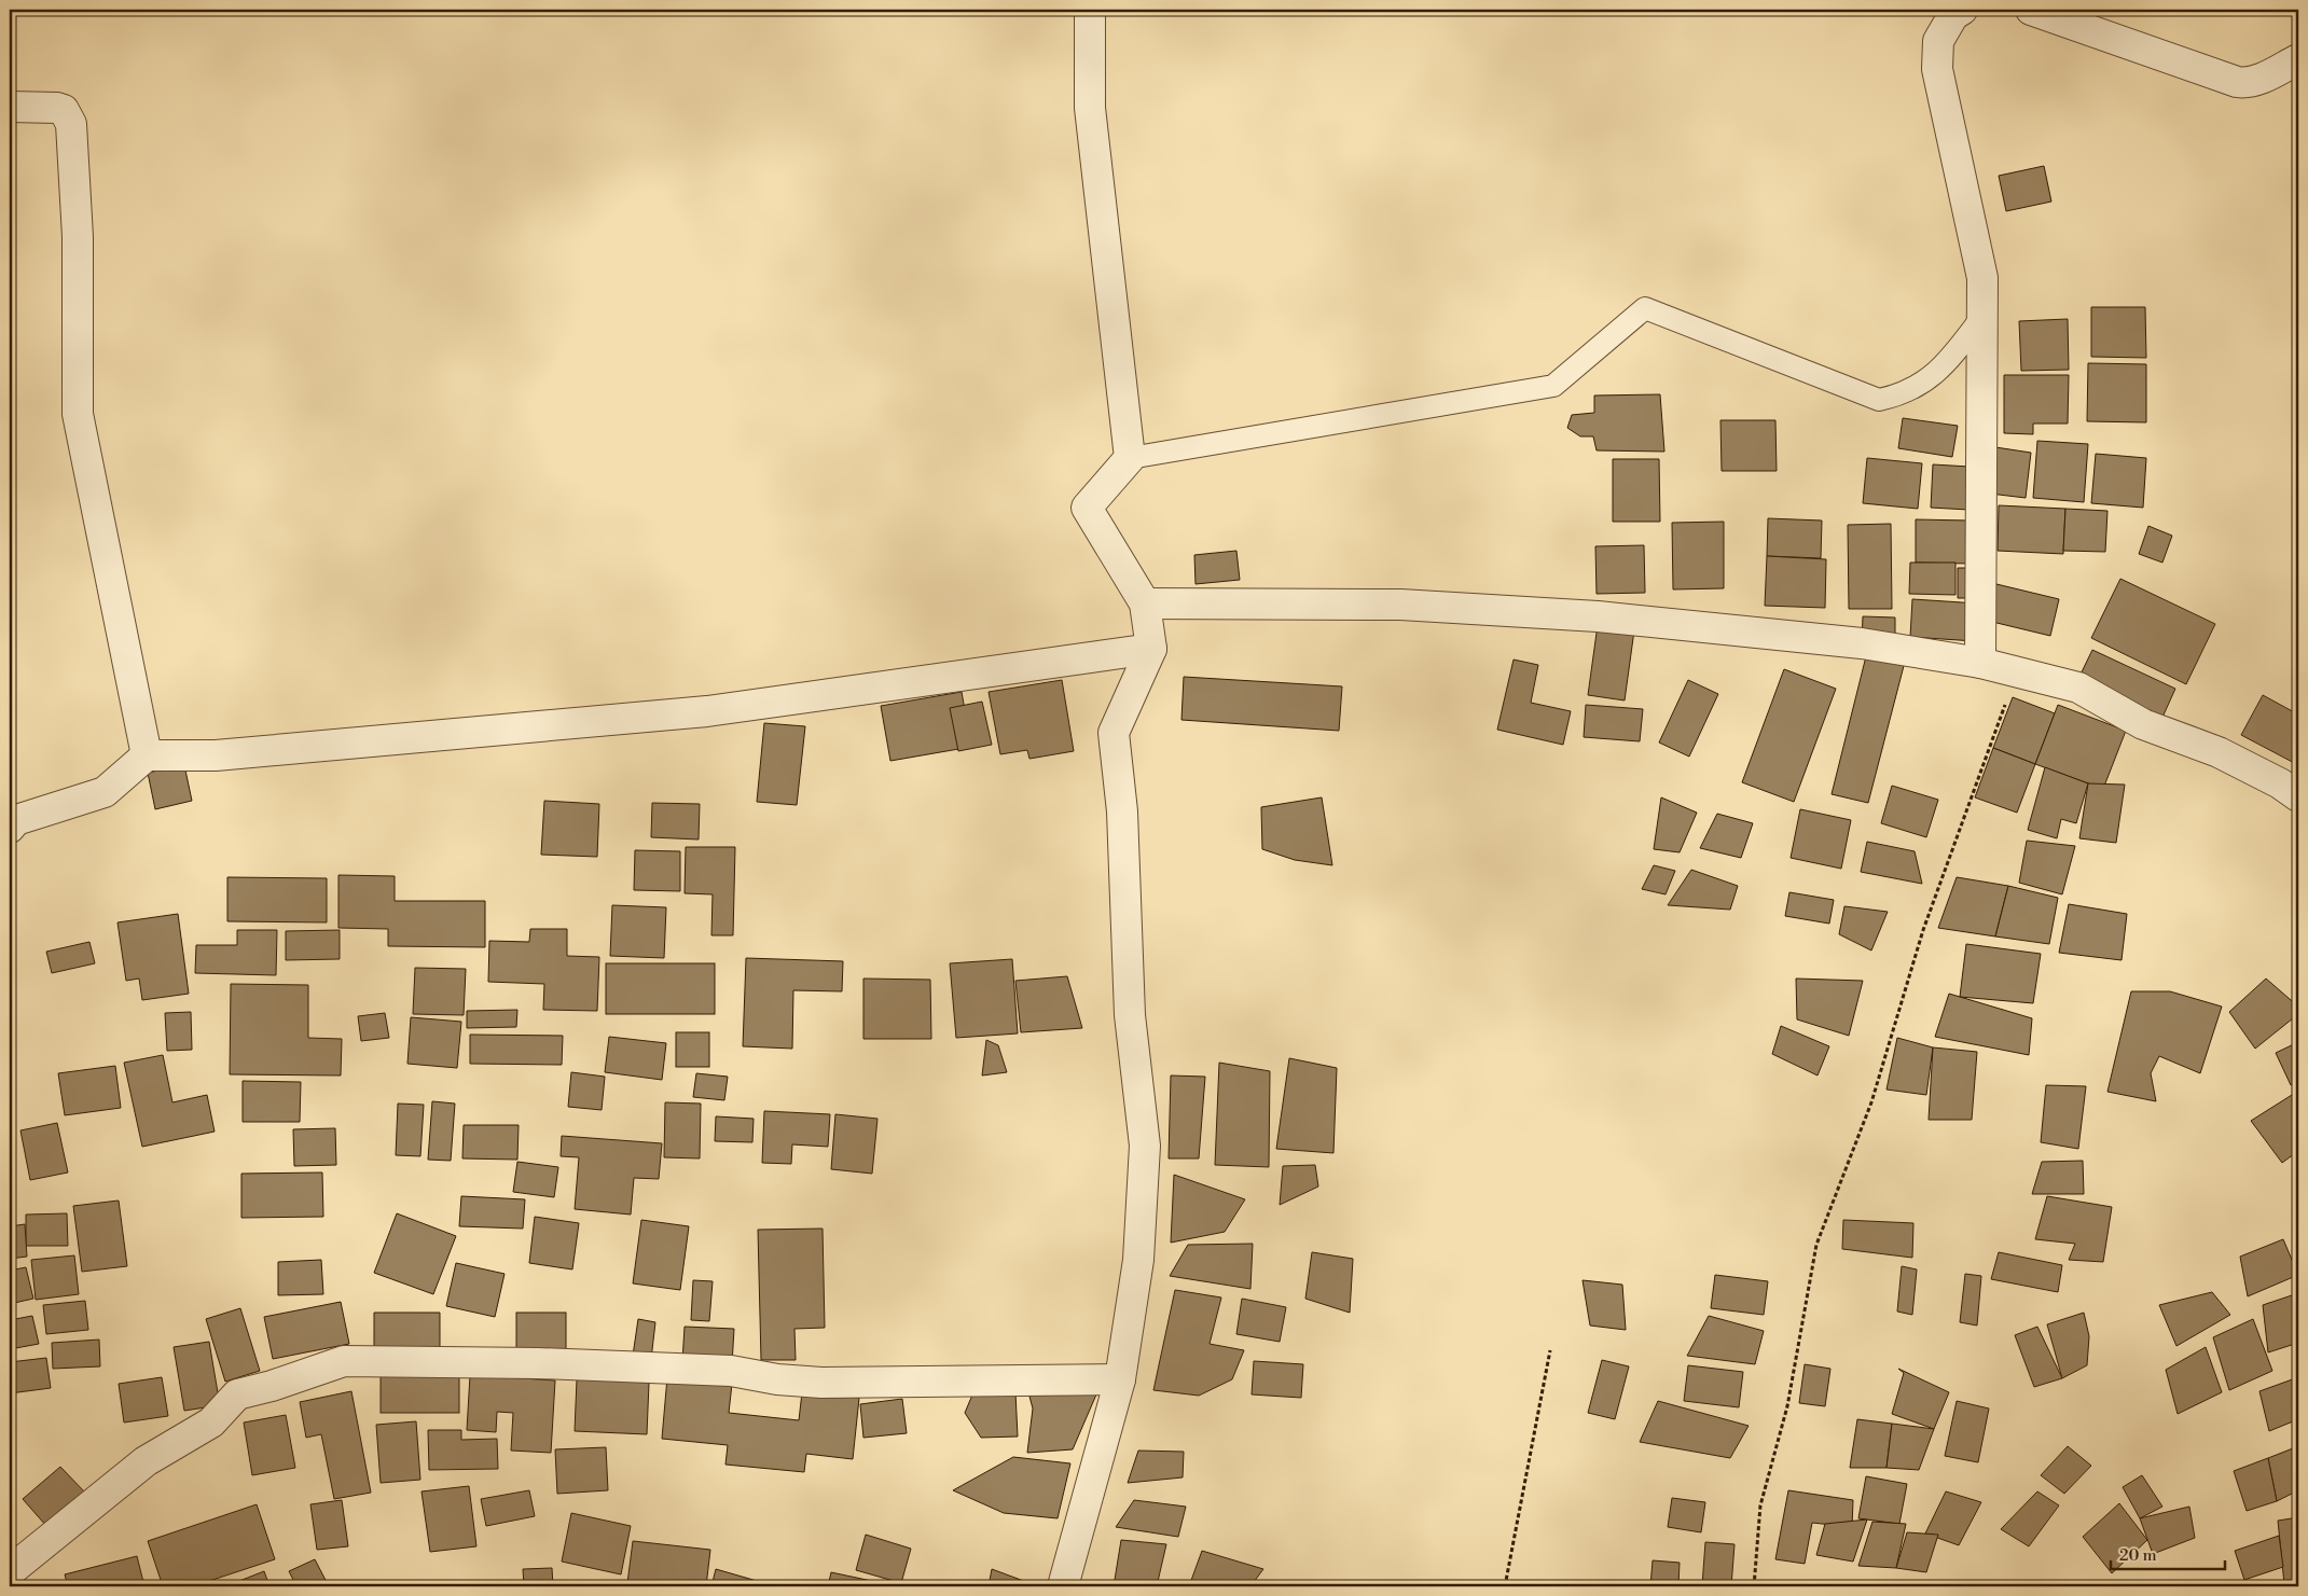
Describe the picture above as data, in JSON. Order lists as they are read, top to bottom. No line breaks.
{"scale_bar":"20 m"}
